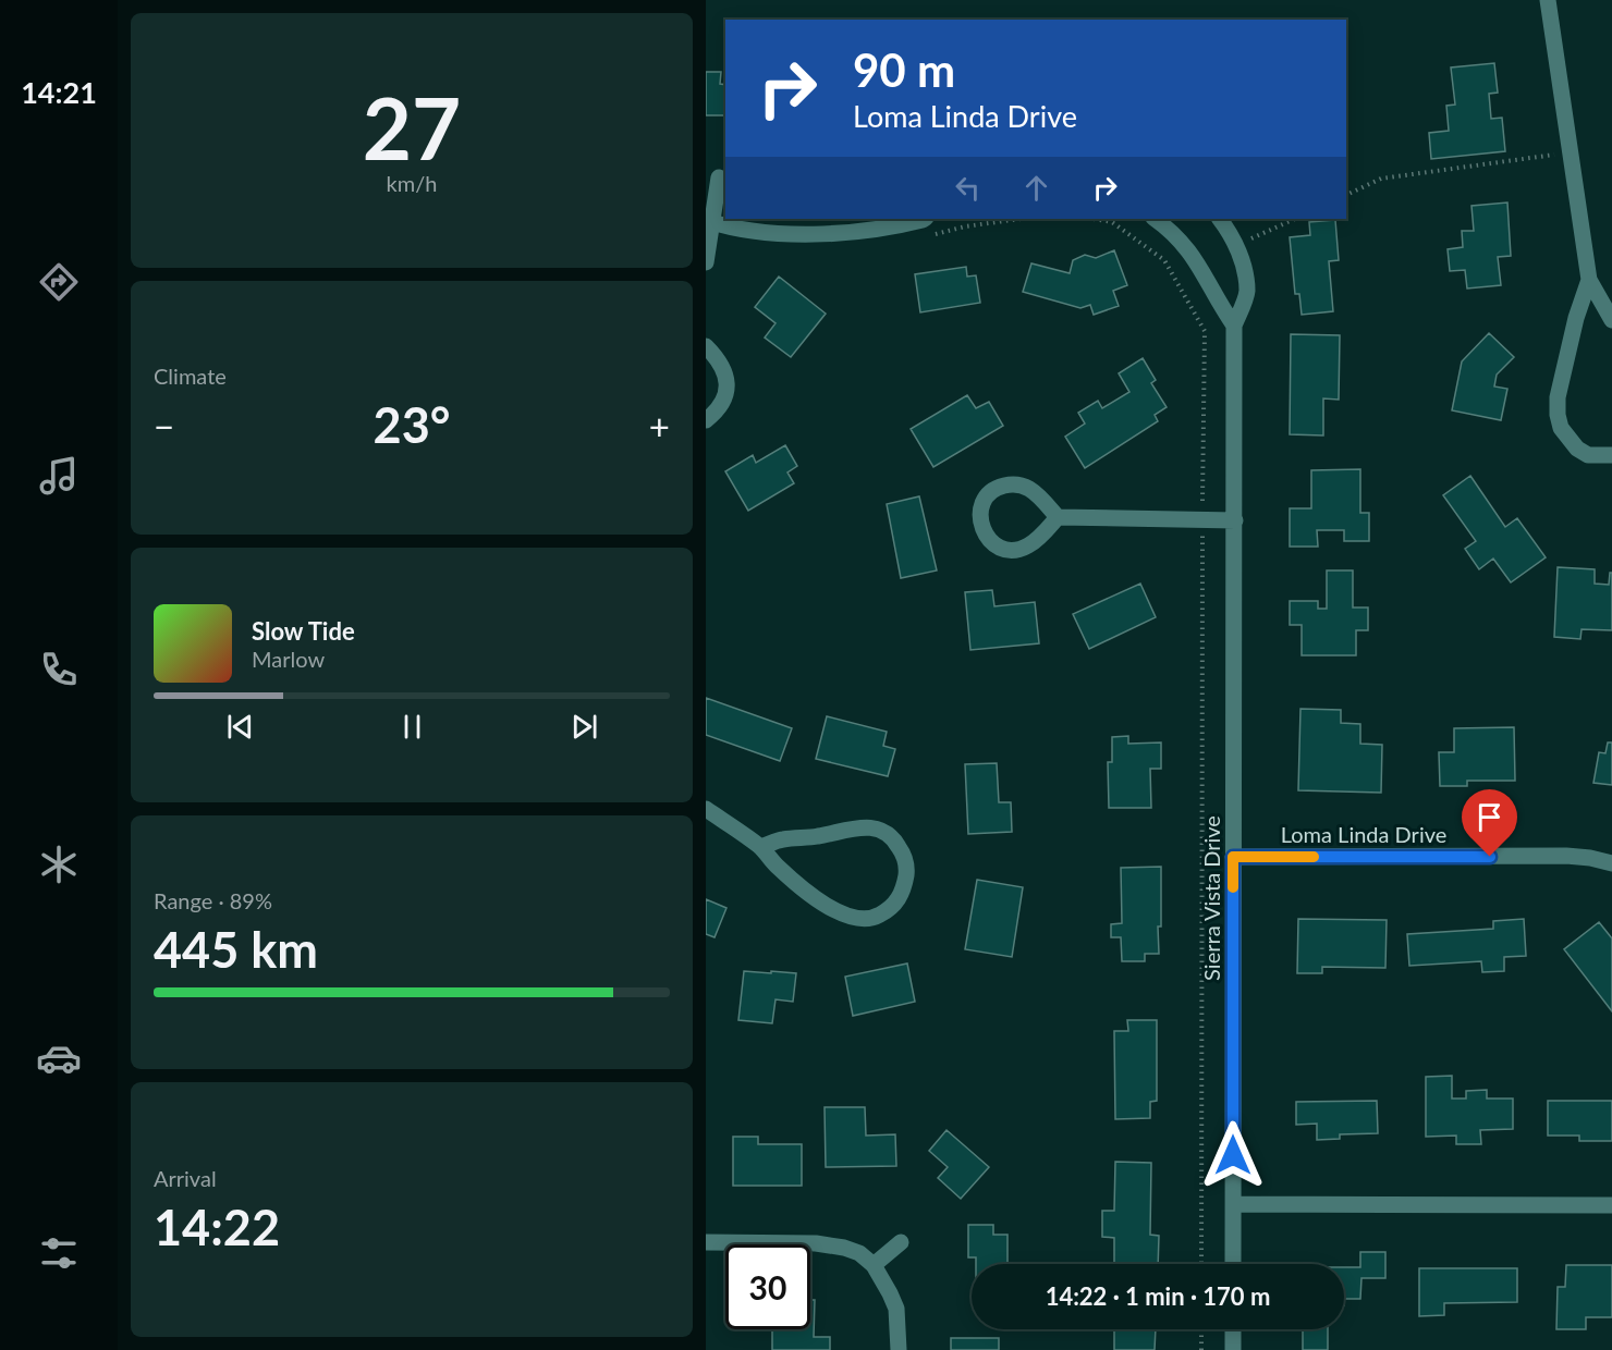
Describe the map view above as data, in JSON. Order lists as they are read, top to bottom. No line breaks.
{"streets":{"street":["Loma Linda Drive","Sierra Vista Drive"]},"crossings":[["Loma Linda Drive","Sierra Vista Drive"]],"page":{"tabs":"14:21","tile":[["27","km/h"],"Climate",["Range · 89%","445 km"],["Arrival","14:22"]],"turn":["90 m","Loma Linda Drive"],"heat":["−","23°","+"],"song":["Slow Tide","Marlow"],"limit":"30","trip":"14:22 · 1 min · 170 m"}}
